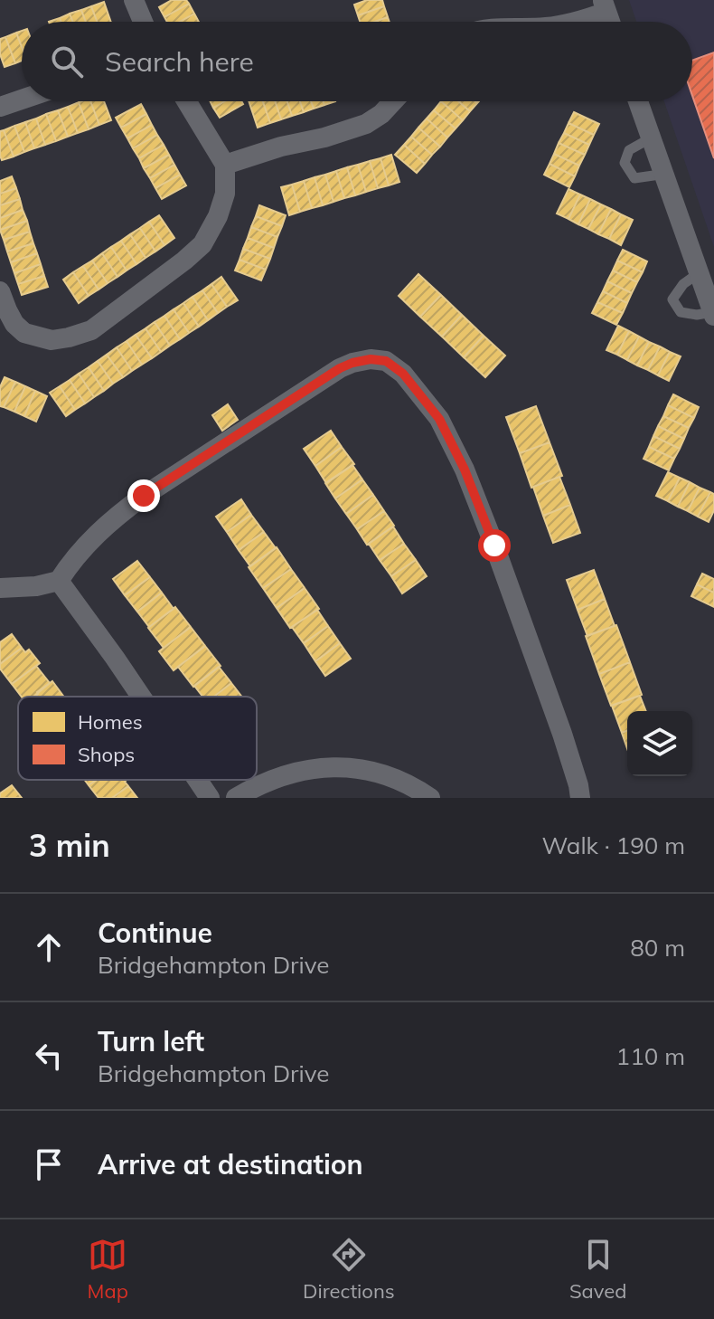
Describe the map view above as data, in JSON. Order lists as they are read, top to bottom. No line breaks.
{"legend":["Homes","Shops"],"page":{"search":"Search here","heading":["3 min","Walk · 190 m"],"list":[["Continue","Bridgehampton Drive","80 m"],["Turn left","Bridgehampton Drive","110 m"],"Arrive at destination"],"nav":["Map","Directions","Saved"]}}
